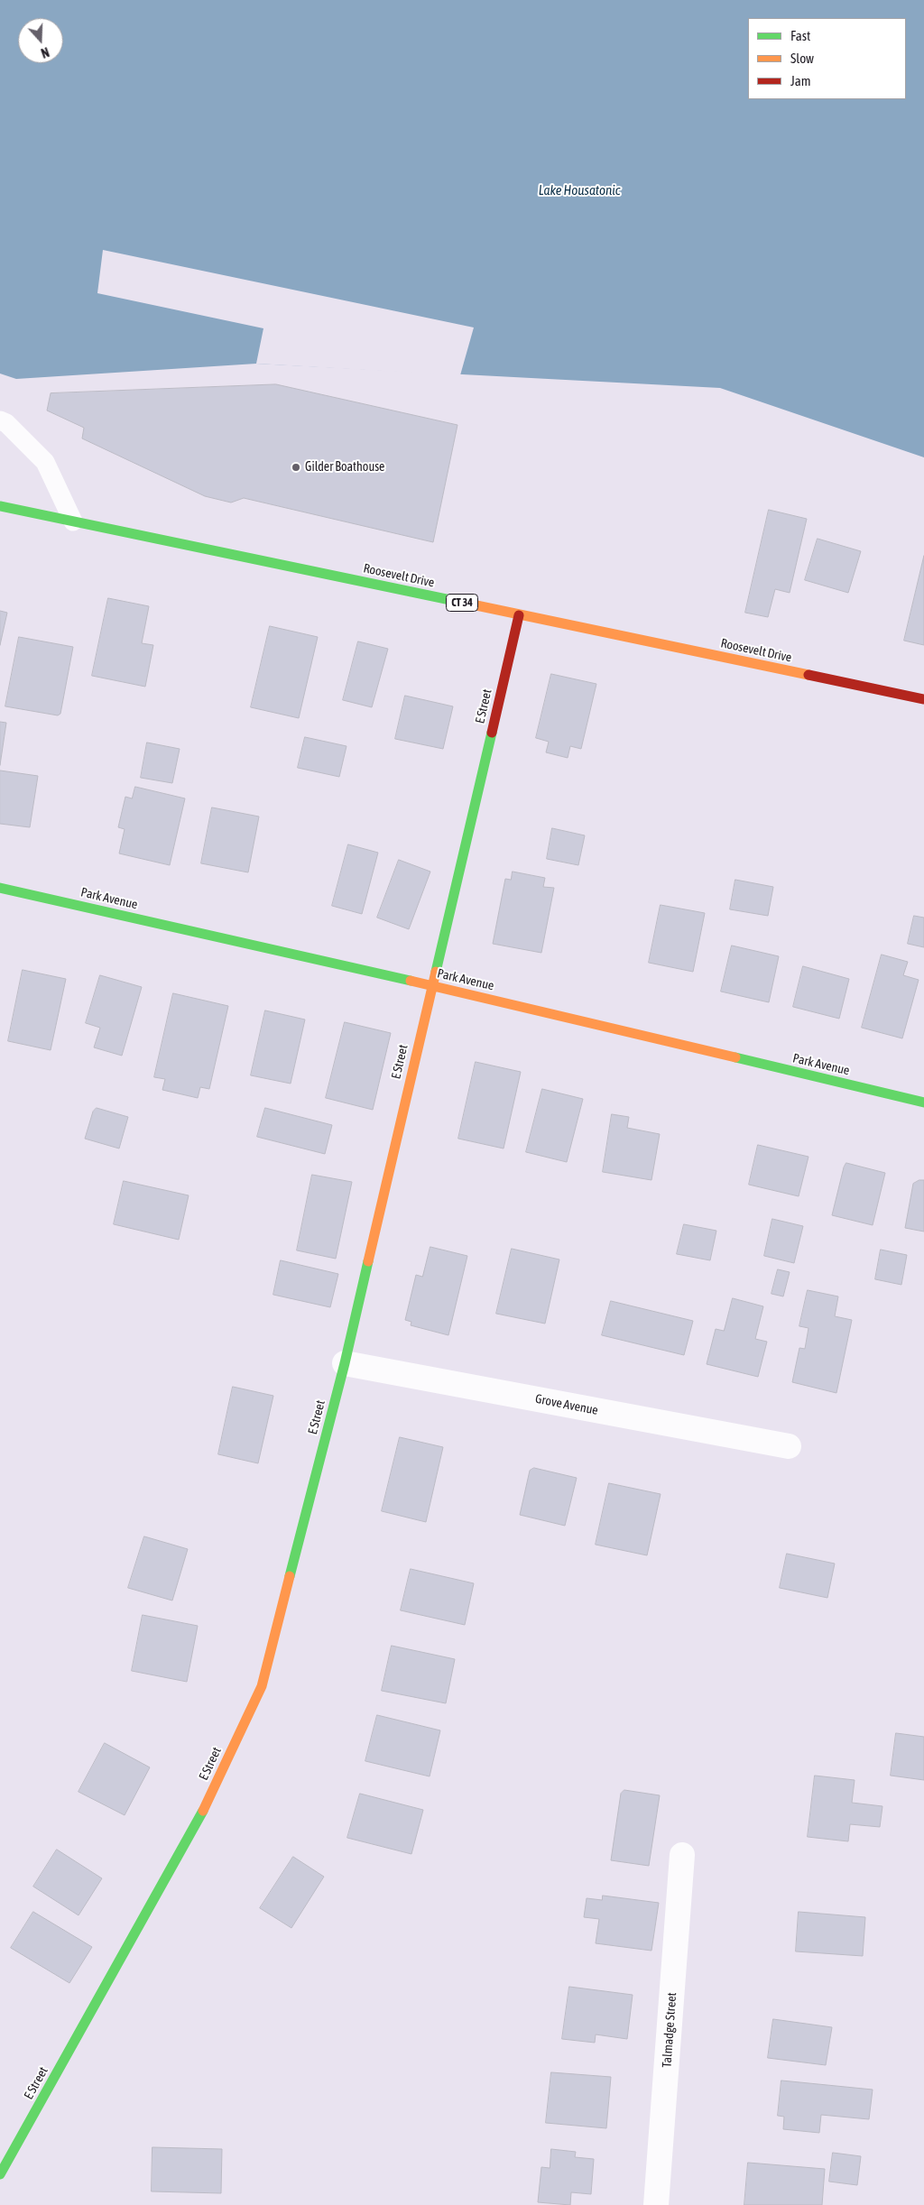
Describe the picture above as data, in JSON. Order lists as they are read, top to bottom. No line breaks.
{"streets":{"street":["Roosevelt Drive","CT 34","E Street","Park Avenue","Grove Avenue","Talmadge Street"]},"crossings":[["Roosevelt Drive","E Street"],["E Street","Park Avenue"],["E Street","Grove Avenue"]],"water":["Lake Housatonic"],"places":["Gilder Boathouse"],"legend":["Fast","Slow","Jam"],"north":"bottom"}
